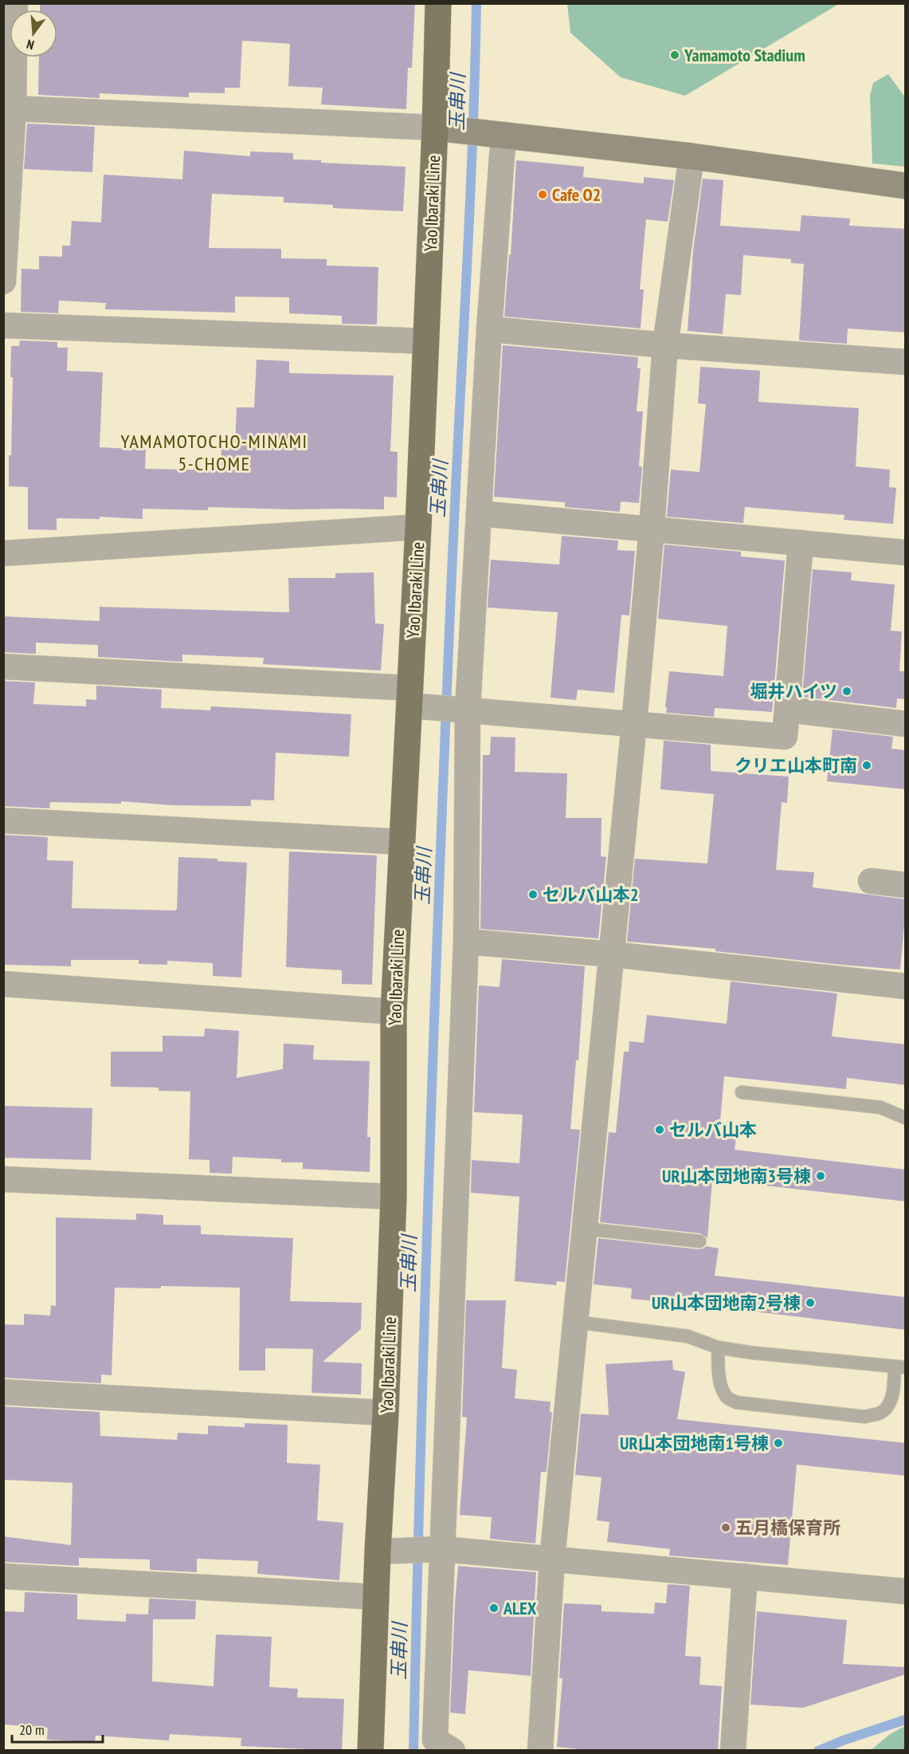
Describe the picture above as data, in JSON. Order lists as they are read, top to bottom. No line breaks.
{"streets":{"main road":["Yao Ibaraki Line"]},"districts":["YAMAMOTOCHO-MINAMI 5-CHOME"],"water":["玉串川"],"places":["Yamamoto Stadium","Cafe O2","堀井ハイツ","クリエ山本町南","セルバ山本2","セルバ山本","UR山本団地南3号棟","UR山本団地南2号棟","UR山本団地南1号棟","五月橋保育所","ALEX"],"scale_bar":"20 m","north":"bottom"}
